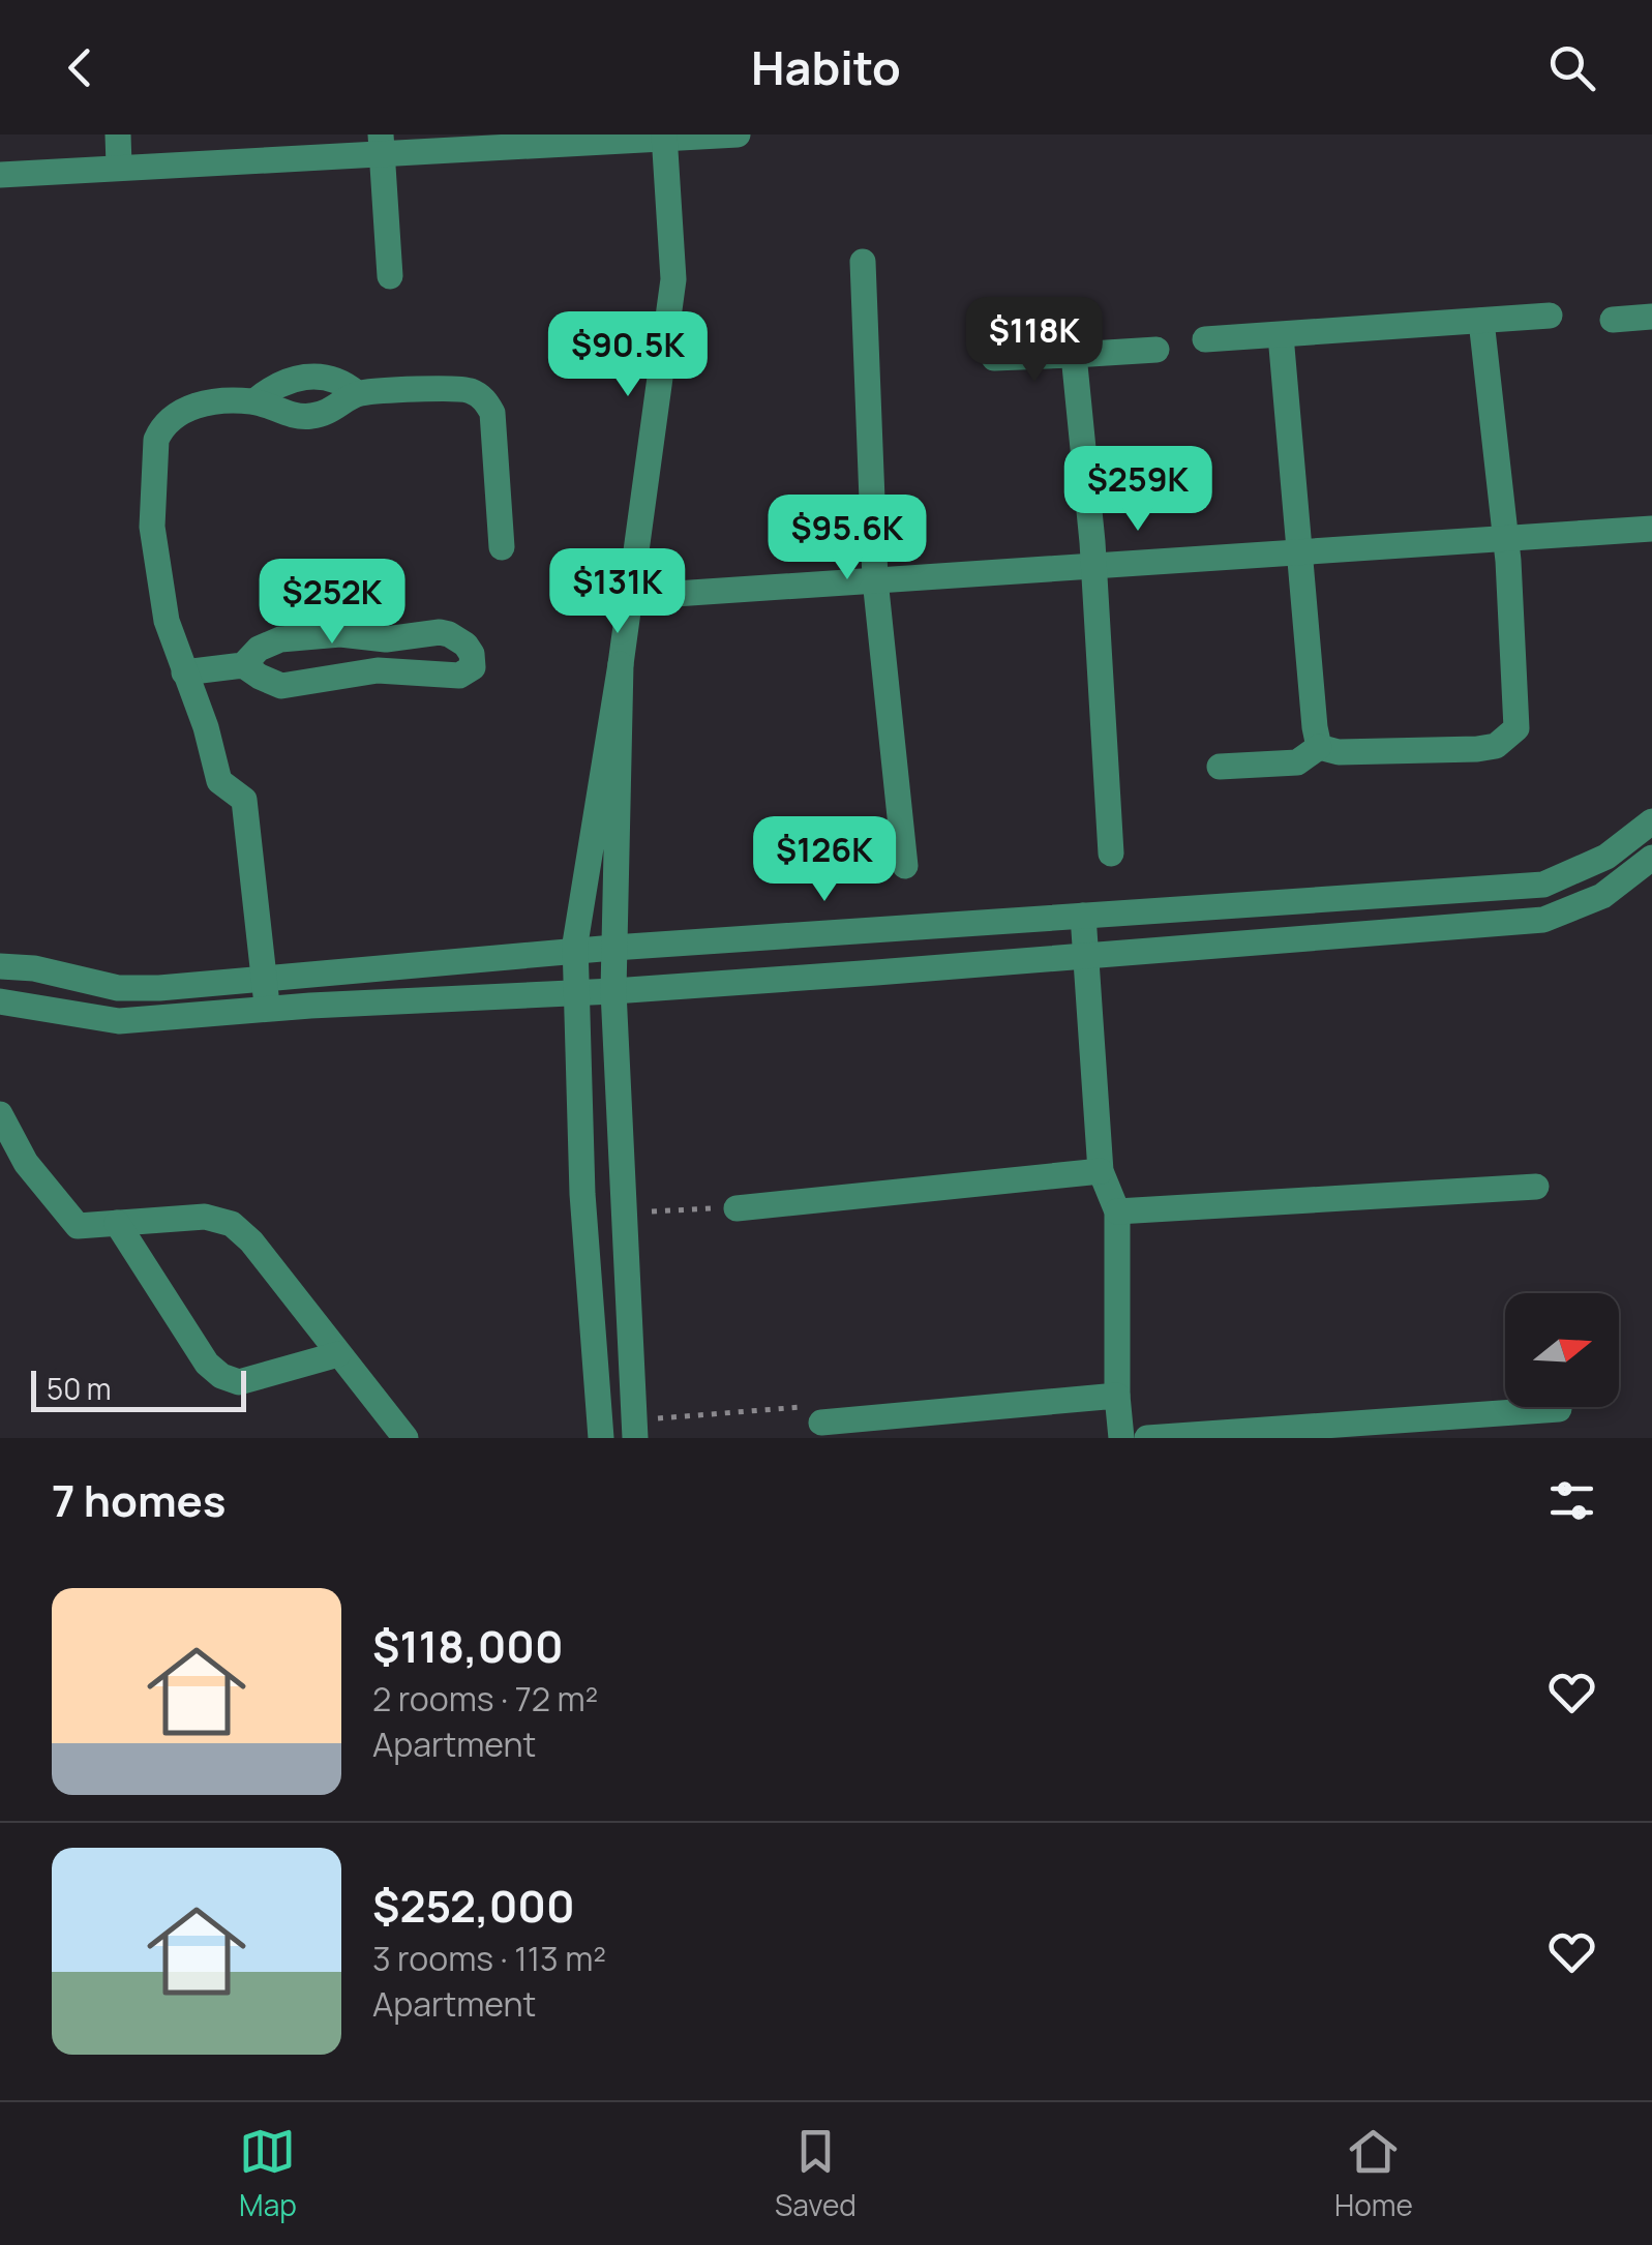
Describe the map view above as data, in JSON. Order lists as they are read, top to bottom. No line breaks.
{"scale_bar":"50 m","north":"right","page":{"header":"Habito","price":["$118K","$90.5K","$259K","$95.6K","$131K","$252K","$126K"],"scale":"50 m","heading":"7 homes","list":[{"name":"$118,000","note":"2 rooms · 72 m² · Apartment"},{"name":"$252,000","note":"3 rooms · 113 m² · Apartment"}],"tabs":["Map","Saved","Home"]}}
